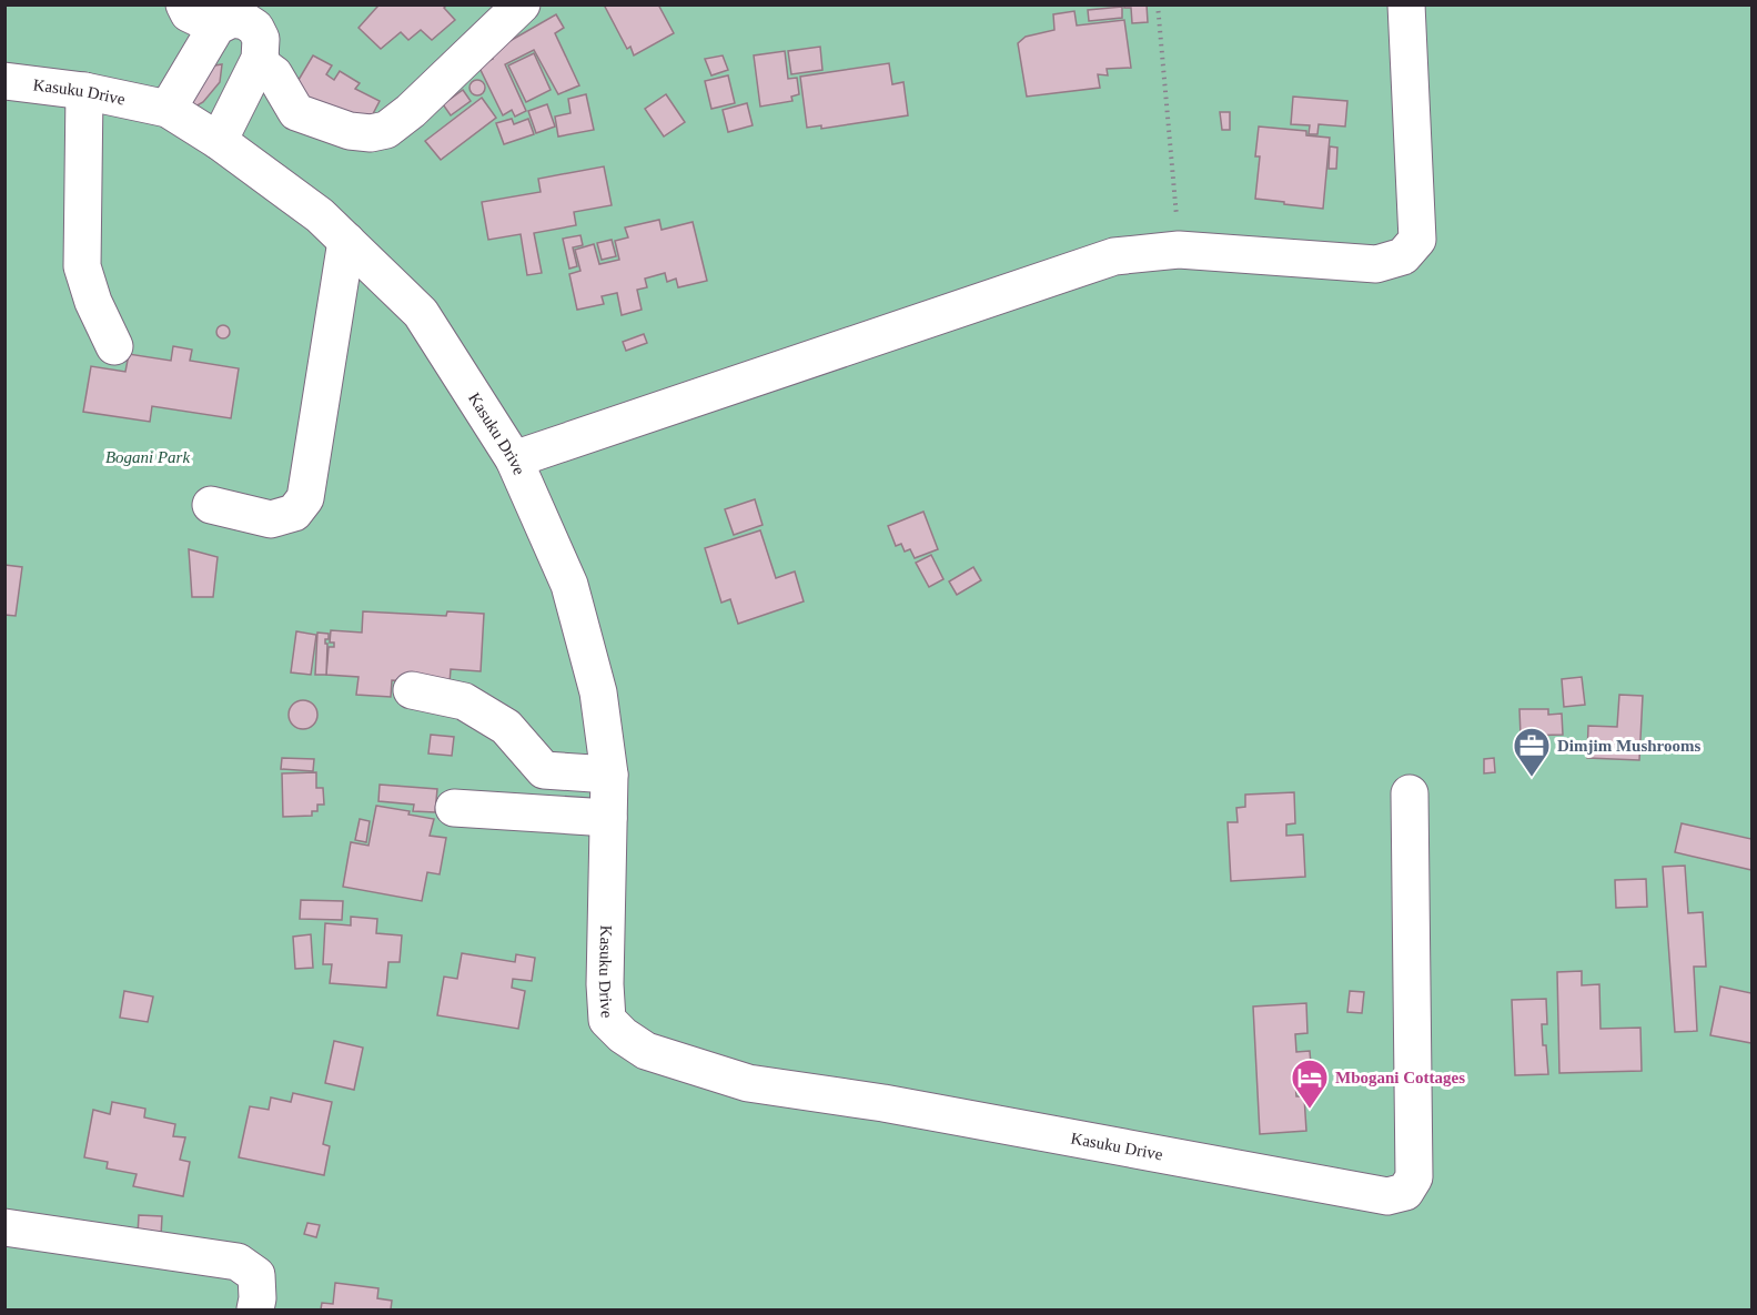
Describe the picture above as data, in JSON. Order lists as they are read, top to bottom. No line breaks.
{"streets":{"street":["Kasuku Drive"]},"parks":["Bogani Park"],"places":{"office":["Dimjim Mushrooms"],"hotel":["Mbogani Cottages"]}}
